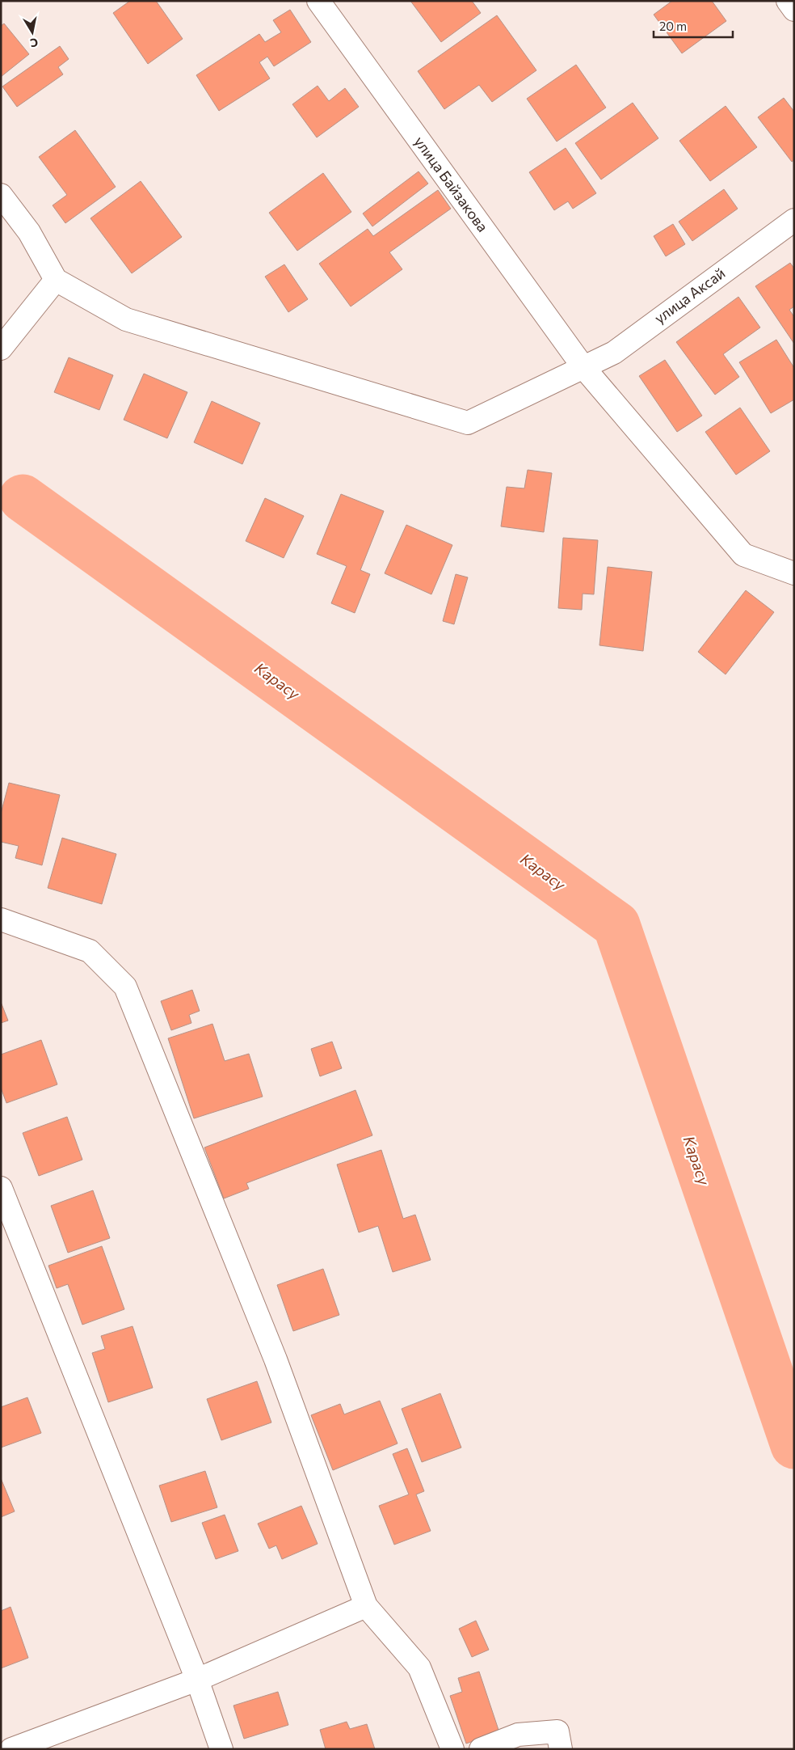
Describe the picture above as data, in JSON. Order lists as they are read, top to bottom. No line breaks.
{"streets":{"street":["улица Байзакова","улица Аксай"]},"crossings":[["улица Байзакова","улица Аксай"]],"water":["Карасу"],"scale_bar":"20 m","north":"bottom"}
